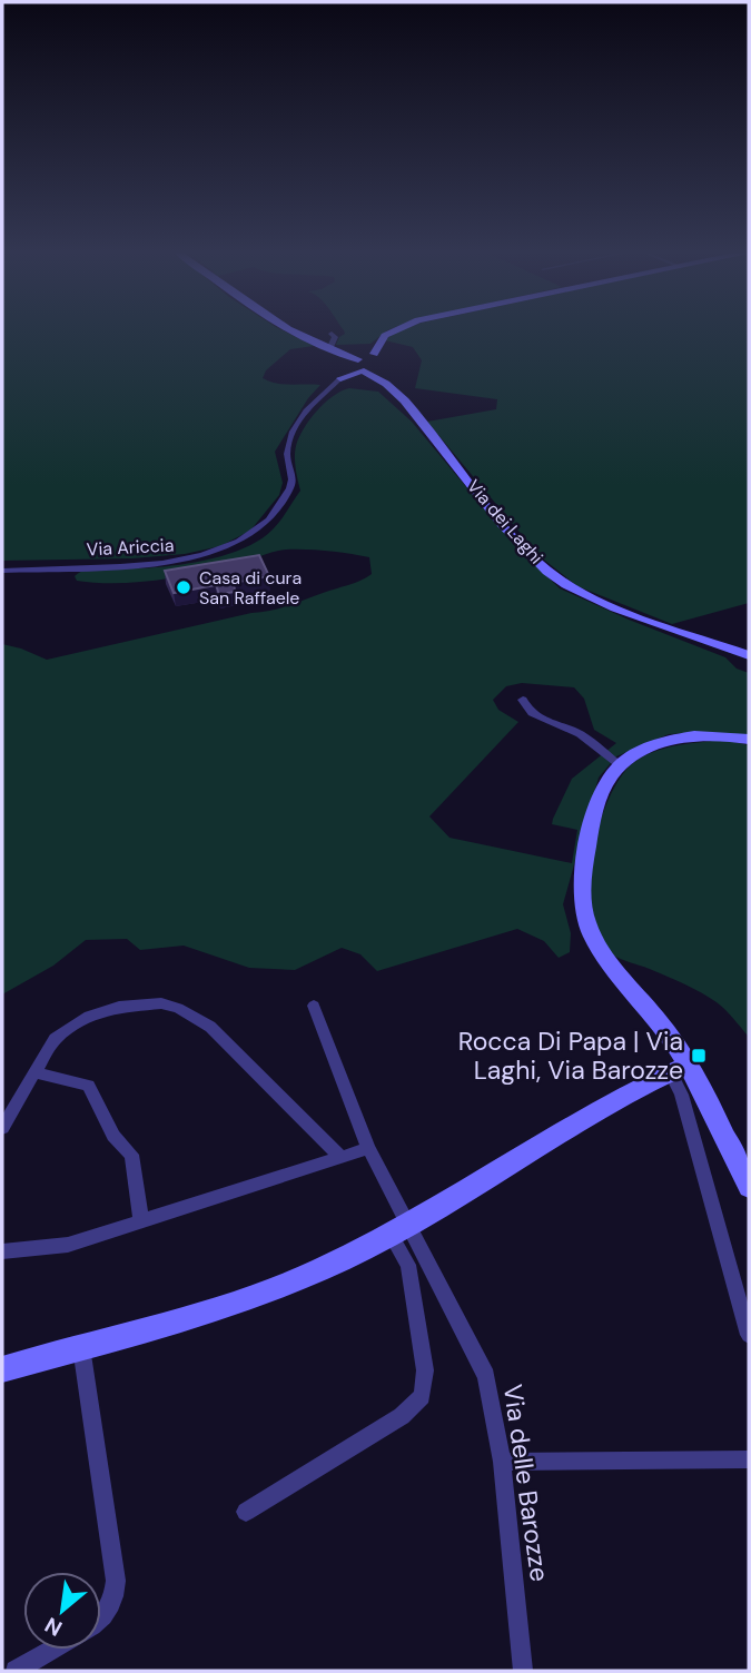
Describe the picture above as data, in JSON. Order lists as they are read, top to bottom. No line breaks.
{"streets":{"main road":["Via dei Laghi","Via Ariccia"],"street":["Via delle Barozze"]},"crossings":[["Via dei Laghi","Via Ariccia"]],"places":{"other":["Casa di cura San Raffaele"],"transit":["Rocca Di Papa | Via Laghi, Via Barozze"]},"north":"bottom left"}
